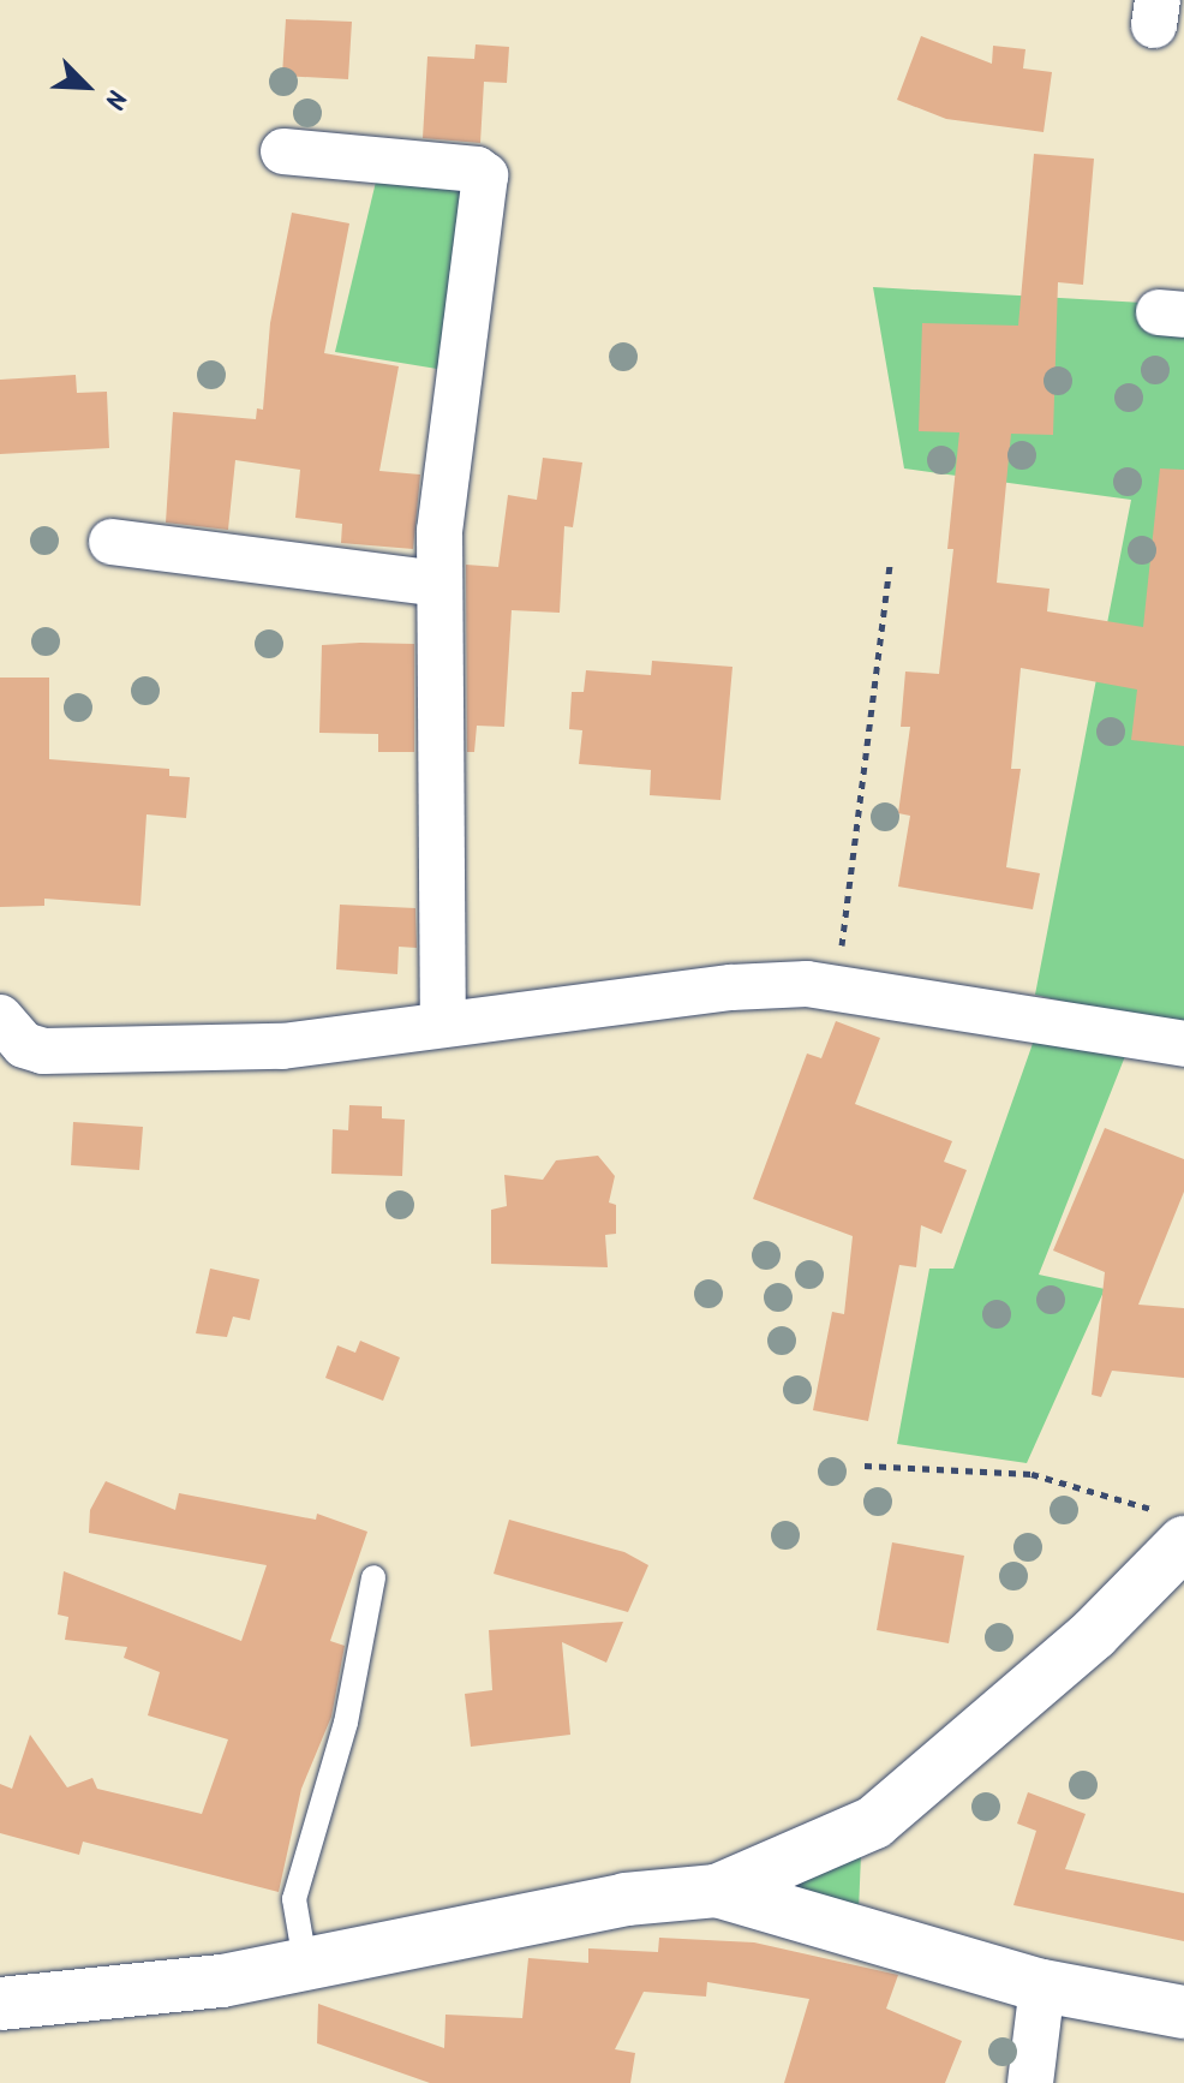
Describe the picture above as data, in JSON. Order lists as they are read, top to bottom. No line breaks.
{"north":"bottom right"}
